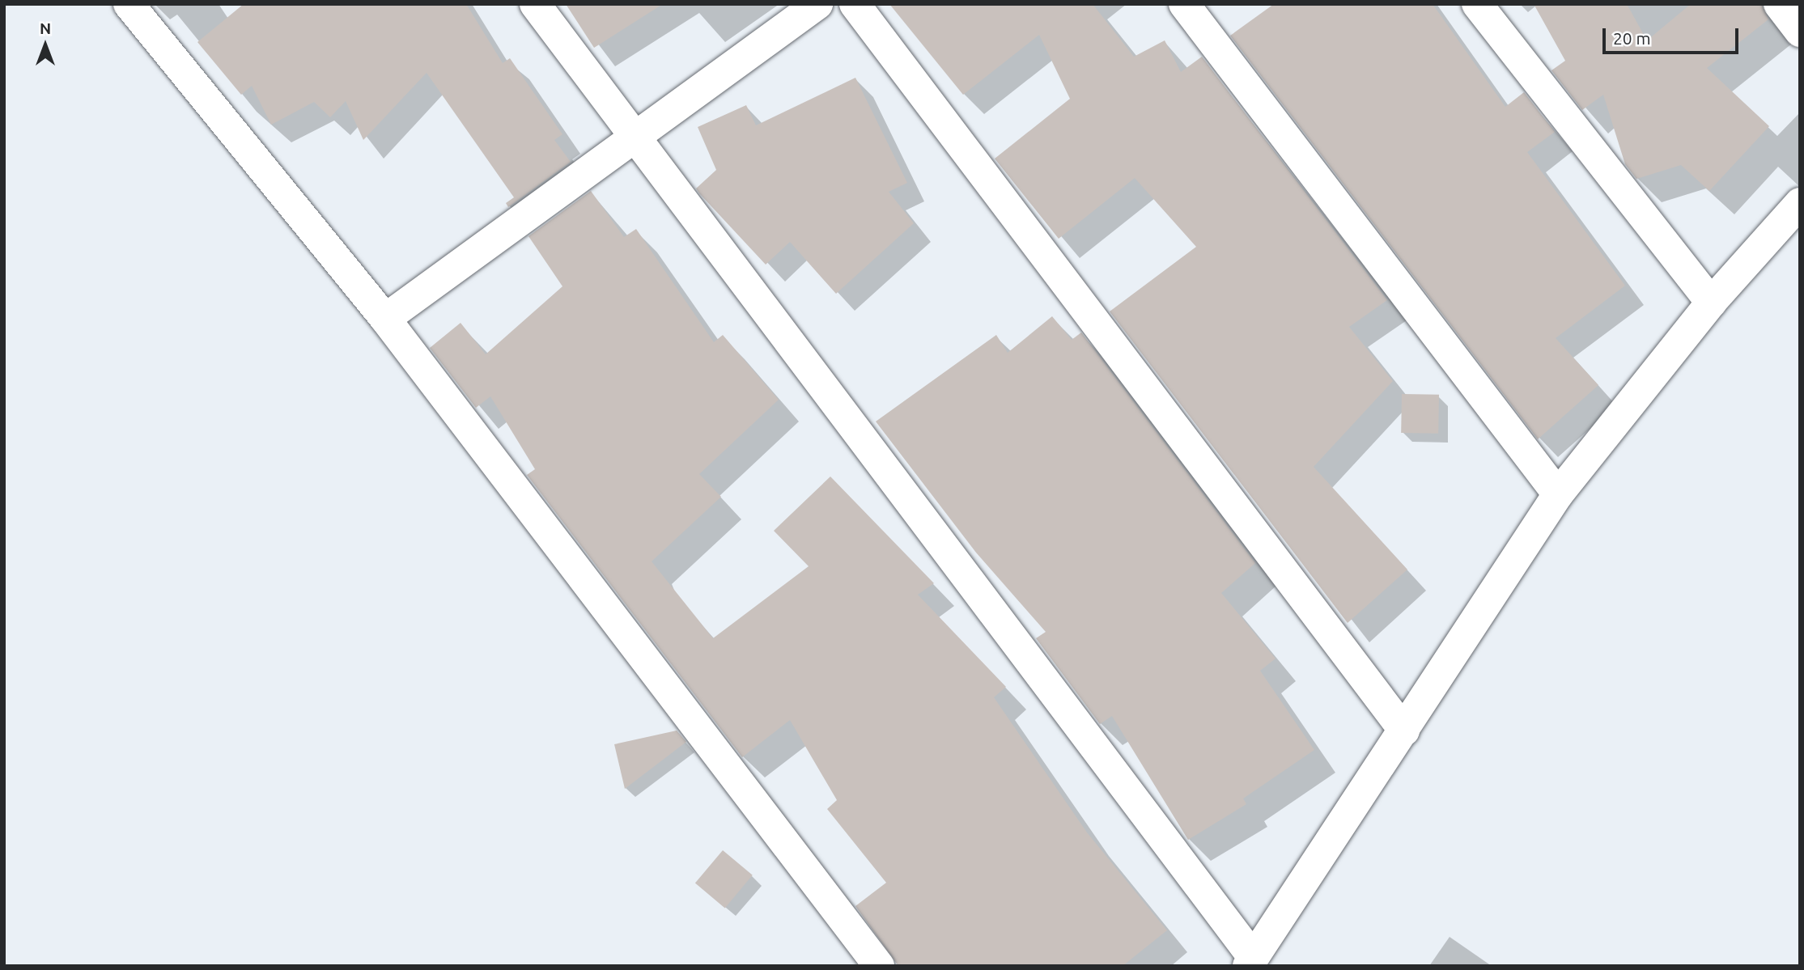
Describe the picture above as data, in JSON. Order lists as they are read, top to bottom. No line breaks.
{"scale_bar":"20 m","north":"top"}
